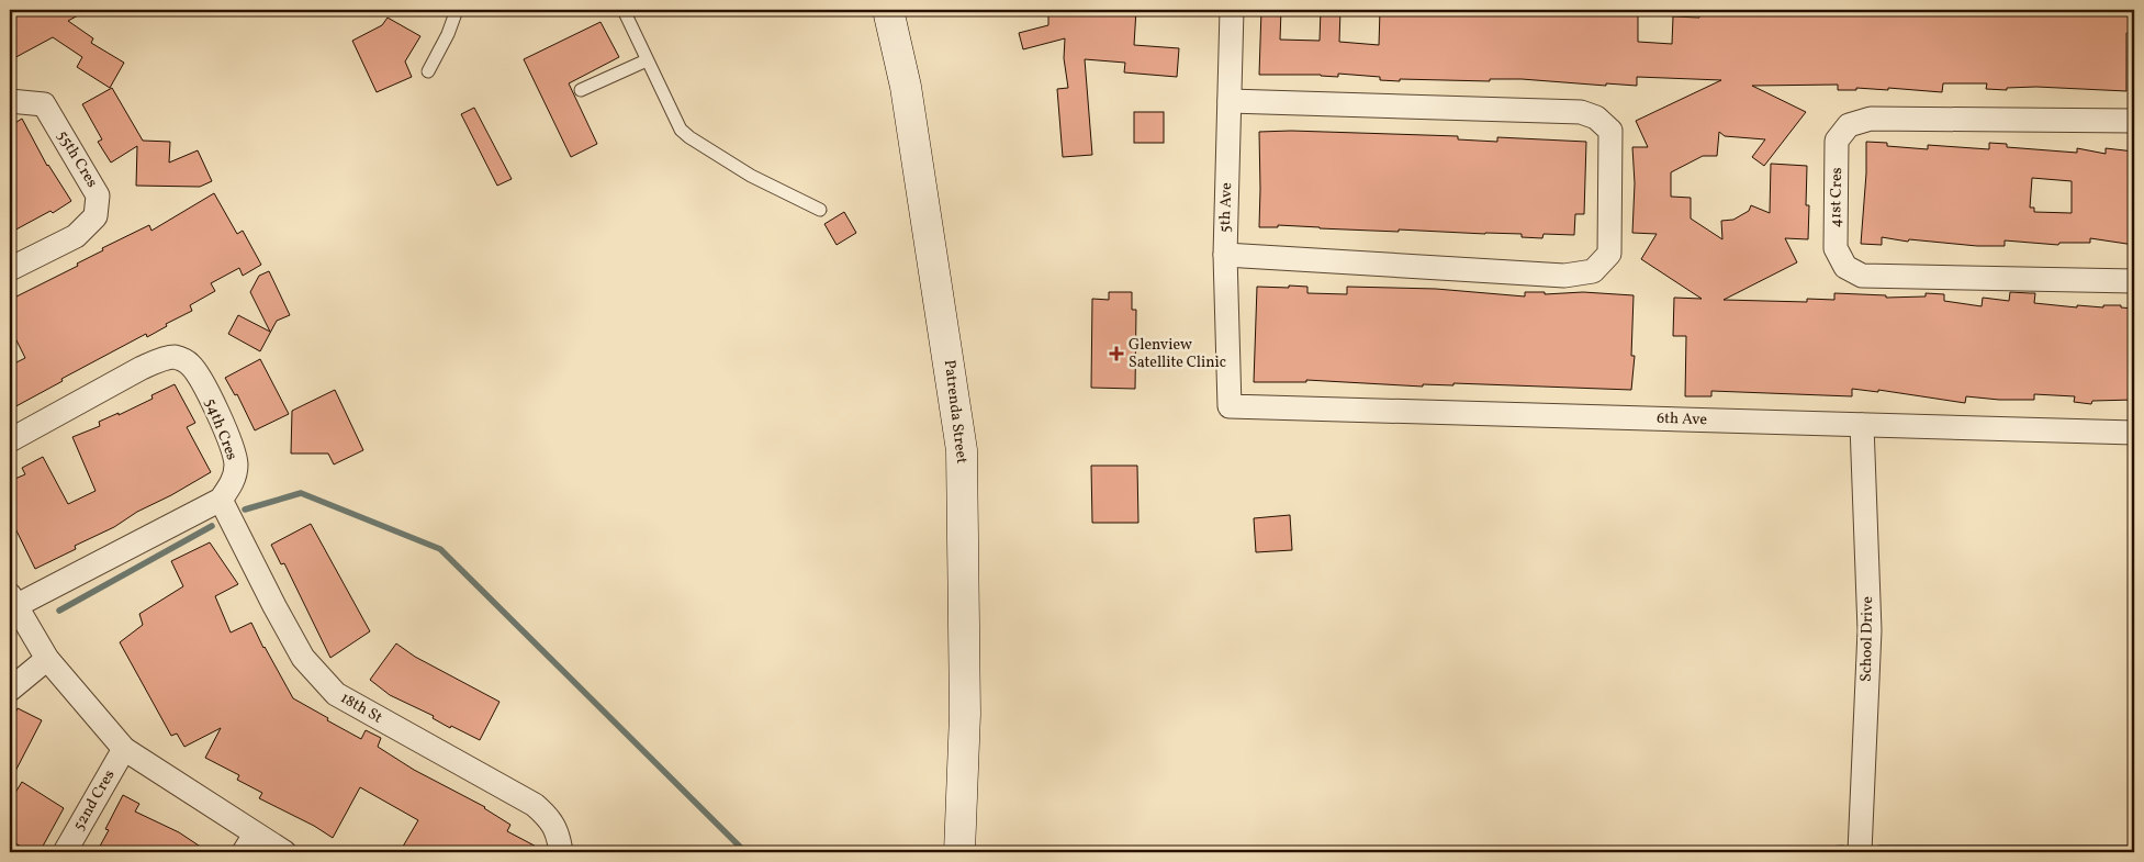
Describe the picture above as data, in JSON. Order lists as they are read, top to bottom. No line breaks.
{"streets":{"street":["55th Cres","41st Cres","5th Ave","Patrenda Street","6th Ave","54th Cres","School Drive","18th St","52nd Cres"]},"crossings":[["5th Ave","6th Ave"],["6th Ave","School Drive"],["54th Cres","18th St"]],"places":{"health":["Glenview Satellite Clinic"]}}
